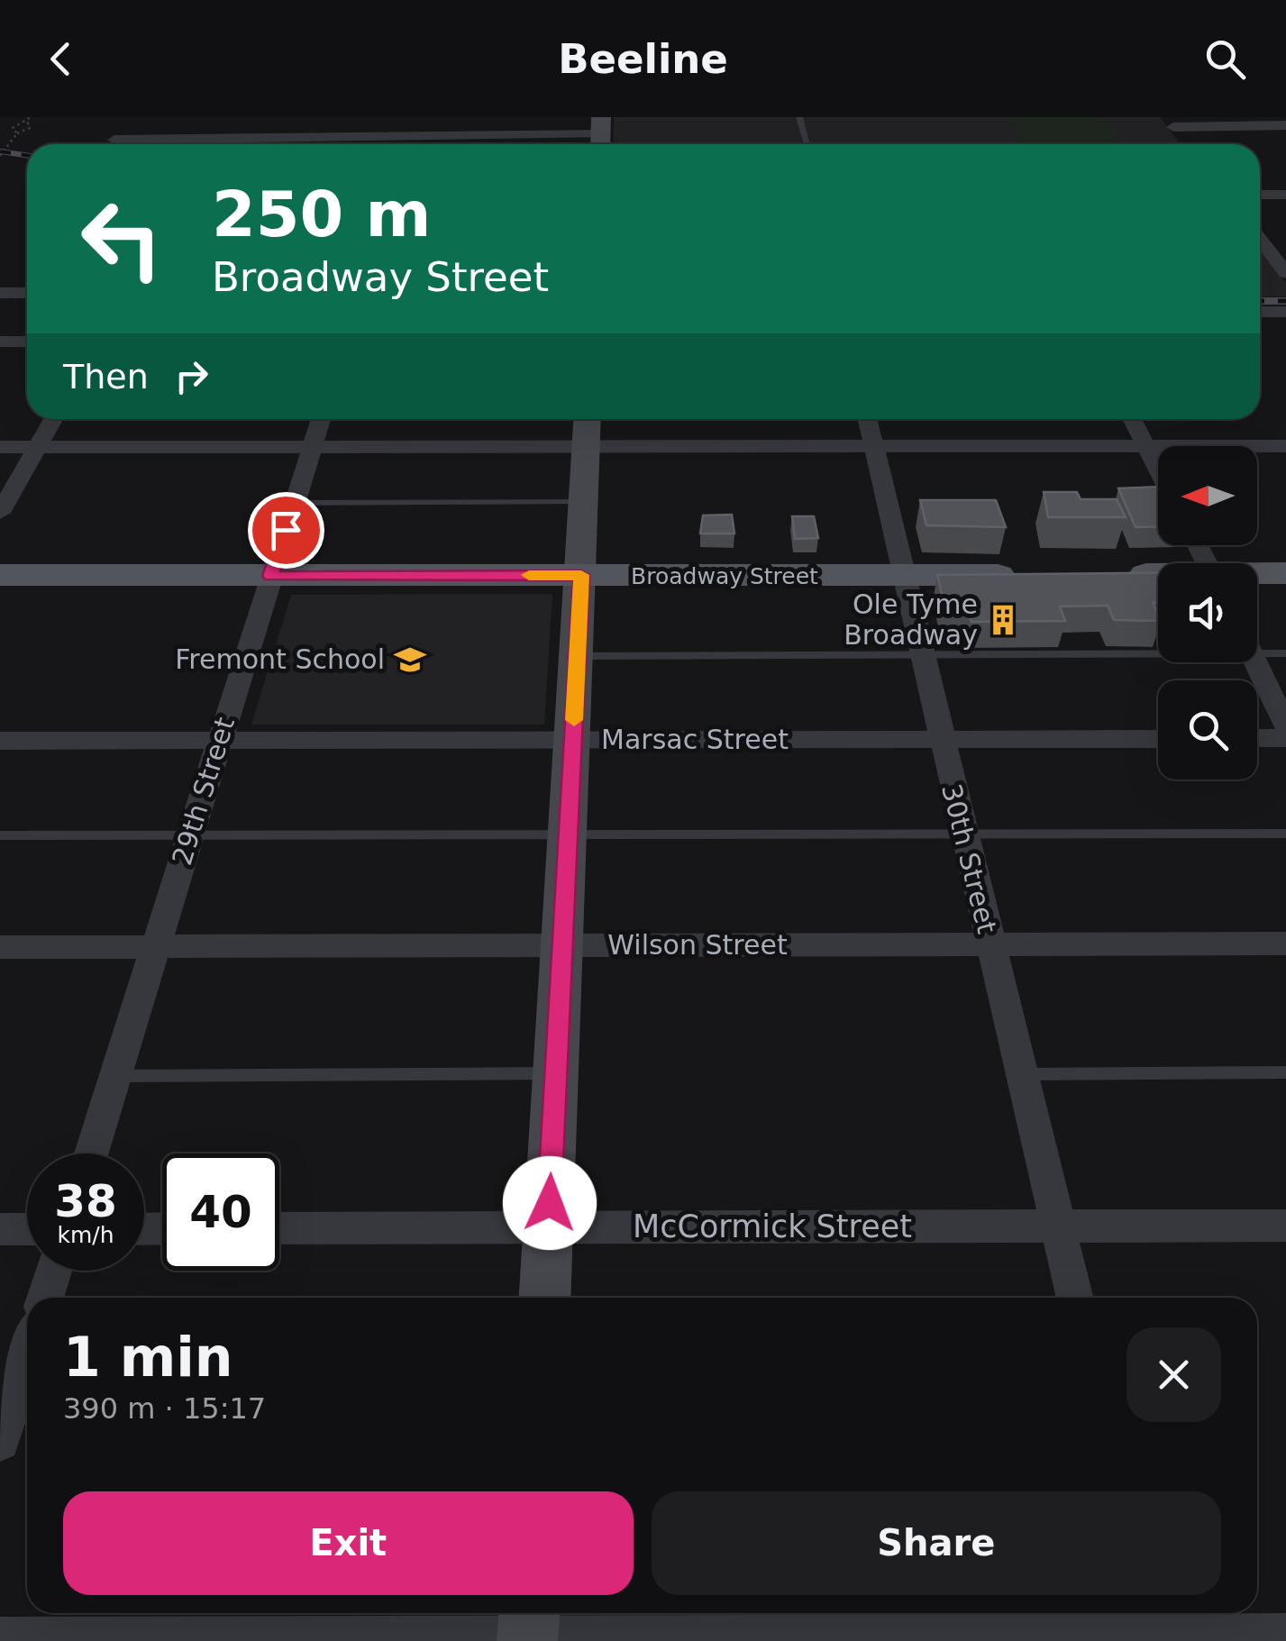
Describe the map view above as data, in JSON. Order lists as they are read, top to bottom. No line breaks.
{"streets":{"main road":["Broadway Street"],"street":["Marsac Street","29th Street","30th Street","Wilson Street","McCormick Street"]},"crossings":[["Broadway Street","29th Street"],["Broadway Street","30th Street"],["Marsac Street","29th Street"],["Marsac Street","30th Street"],["29th Street","Wilson Street"],["30th Street","Wilson Street"],["30th Street","McCormick Street"]],"places":{"building":["Ole Tyme Broadway"],"school or university":["Fremont School"]},"north":"left","page":{"header":"Beeline","turn":["250 m","Broadway Street"],"then":"Then","speed":"38 km/h","limit":"40","heading":["1 min","390 m · 15:17"],"buttons":["Exit","Share"]}}
